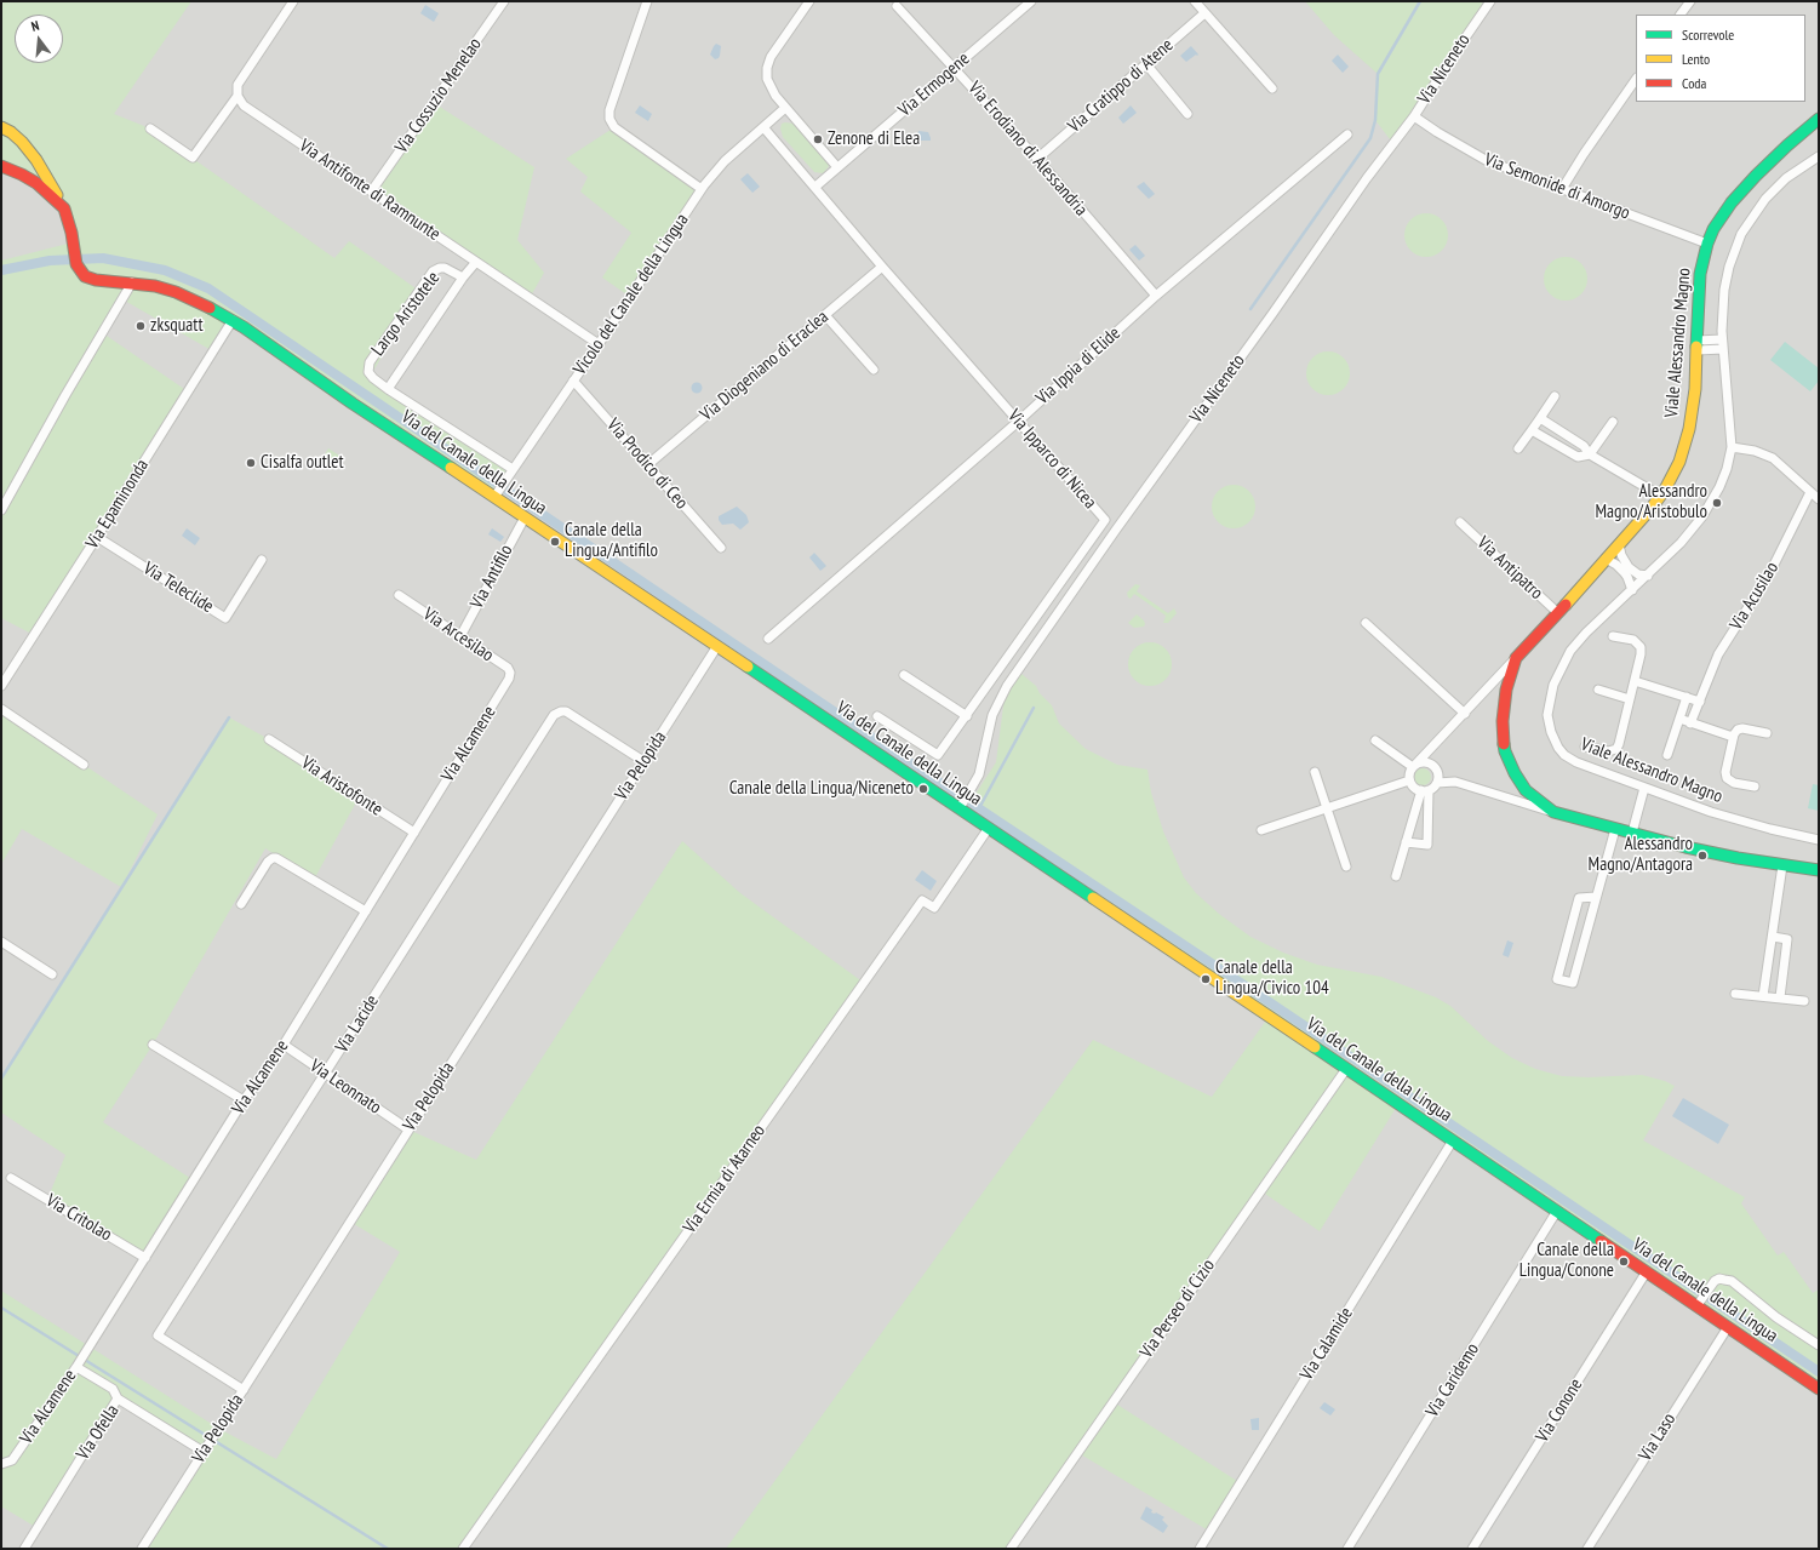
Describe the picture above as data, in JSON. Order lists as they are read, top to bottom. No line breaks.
{"streets":{"street":["Via Niceneto","Via Ermogene","Via Cratippo di Atene","Via Cossuzio Menelao","Via Erodiano di Alessandria","Via Semonide di Amorgo","Via Antifonte di Ramnunte","Vicolo del Canale della Lingua","Largo Aristotele","Viale Alessandro Magno","Via Diogeniano di Eraclea","Via Ippia di Elide","Via Ipparco di Nicea","Via del Canale della Lingua","Via Prodico di Ceo","Via Epaminonda","Via Antipatro","Via Antifilo","Via Teleclide","Via Acusilao","Via Arcesilao","Via Alcamene","Via Pelopida","Via Aristofonte","Via Lacide","Via Leonnato","Via Ermia di Atarneo","Via Critolao","Via Perseo di Cizio","Via Calamide","Via Caridemo","Via Conone","Via Ofella","Via Laso"]},"crossings":[["Via Niceneto","Via Semonide di Amorgo"],["Via Niceneto","Via del Canale della Lingua"],["Via Ermogene","Via Erodiano di Alessandria"],["Via Ermogene","Via Ipparco di Nicea"],["Via Cratippo di Atene","Via Erodiano di Alessandria"],["Via Cossuzio Menelao","Via Antifonte di Ramnunte"],["Via Erodiano di Alessandria","Via Ippia di Elide"],["Via Semonide di Amorgo","Viale Alessandro Magno"],["Via Antifonte di Ramnunte","Vicolo del Canale della Lingua"],["Vicolo del Canale della Lingua","Via Ipparco di Nicea"],["Vicolo del Canale della Lingua","Via del Canale della Lingua"],["Vicolo del Canale della Lingua","Via Prodico di Ceo"],["Viale Alessandro Magno","Via Antipatro"],["Via Diogeniano di Eraclea","Via Ipparco di Nicea"],["Via Diogeniano di Eraclea","Via Prodico di Ceo"],["Via Ippia di Elide","Via Ipparco di Nicea"],["Via del Canale della Lingua","Via Epaminonda"],["Via del Canale della Lingua","Via Antifilo"],["Via del Canale della Lingua","Via Pelopida"],["Via del Canale della Lingua","Via Ermia di Atarneo"],["Via del Canale della Lingua","Via Perseo di Cizio"],["Via del Canale della Lingua","Via Calamide"],["Via del Canale della Lingua","Via Caridemo"],["Via del Canale della Lingua","Via Conone"],["Via del Canale della Lingua","Via Laso"],["Via Epaminonda","Via Teleclide"],["Via Antifilo","Via Arcesilao"],["Via Arcesilao","Via Alcamene"],["Via Alcamene","Via Aristofonte"],["Via Alcamene","Via Leonnato"],["Via Alcamene","Via Critolao"],["Via Pelopida","Via Lacide"],["Via Pelopida","Via Leonnato"],["Via Pelopida","Via Ofella"],["Via Lacide","Via Leonnato"]],"places":["Zenone di Elea","zksquatt","Cisalfa outlet","Alessandro Magno/Aristobulo","Canale della Lingua/Antifilo","Canale della Lingua/Niceneto","Alessandro Magno/Antagora","Canale della Lingua/Civico 104","Canale della Lingua/Conone"],"legend":["Scorrevole","Lento","Coda"],"north":"top"}
